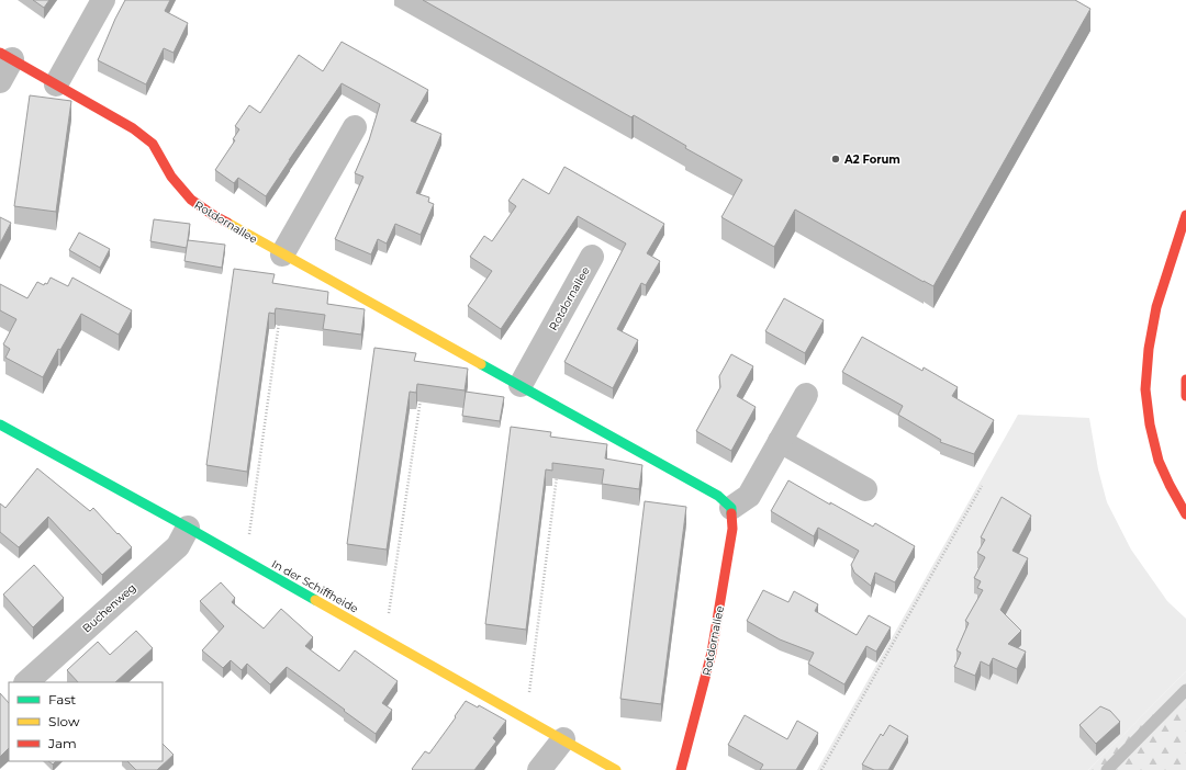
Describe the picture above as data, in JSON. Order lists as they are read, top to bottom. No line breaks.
{"streets":{"main road":["Rotdornallee","In der Schiffheide"],"street":["Buchenweg"]},"crossings":[["In der Schiffheide","Buchenweg"]],"places":["A2 Forum"],"legend":["Fast","Slow","Jam"]}
